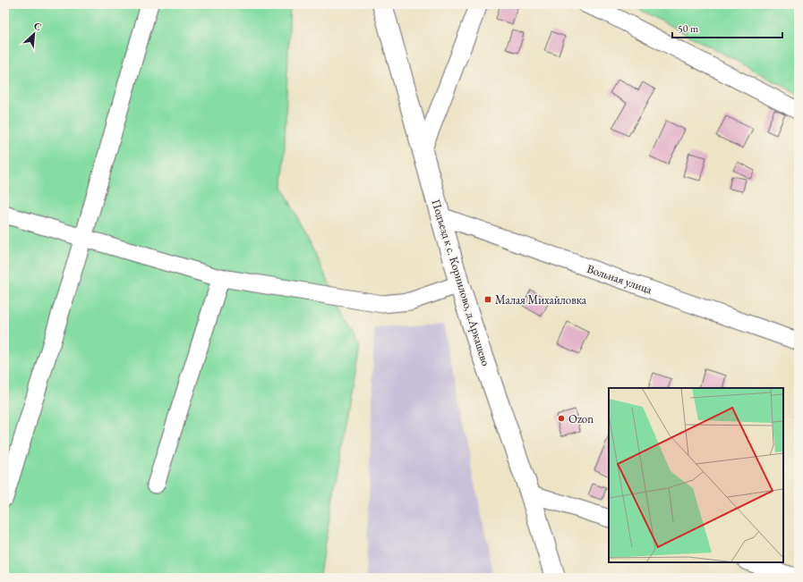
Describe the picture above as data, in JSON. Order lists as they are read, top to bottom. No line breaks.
{"streets":{"street":["Вольная улица","Подъезд к с. Корнилово, д.Аркашево"]},"crossings":[["Вольная улица","Подъезд к с. Корнилово, д.Аркашево"]],"places":{"transit":["Малая Михайловка"],"other":["Ozon"]},"scale_bar":"50 m","north":"top right"}
